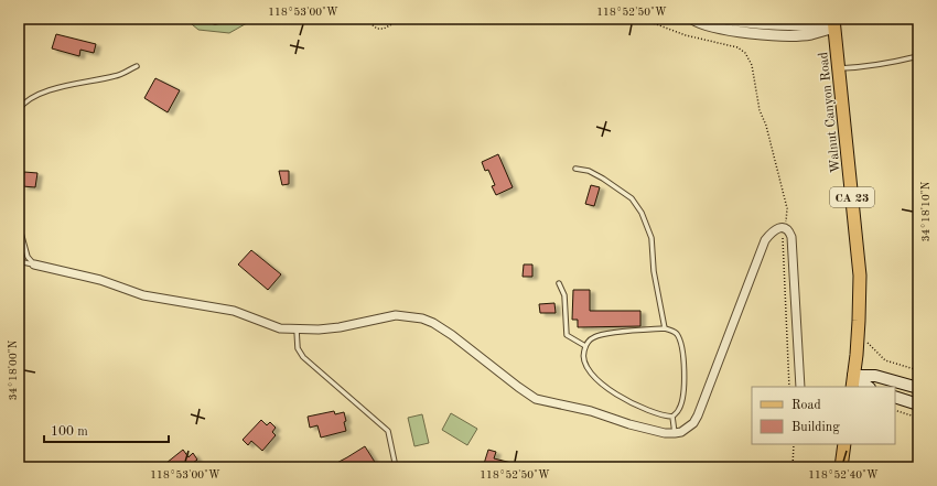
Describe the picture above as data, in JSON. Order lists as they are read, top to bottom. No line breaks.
{"streets":{"main road":["Walnut Canyon Road","CA 23"]},"legend":["Road","Building"],"scale_bar":"100 m","coordinates":["118°53'00\"W","118°52'50\"W","34°18'10\"N","34°18'00\"N","118°52'40\"W"]}
